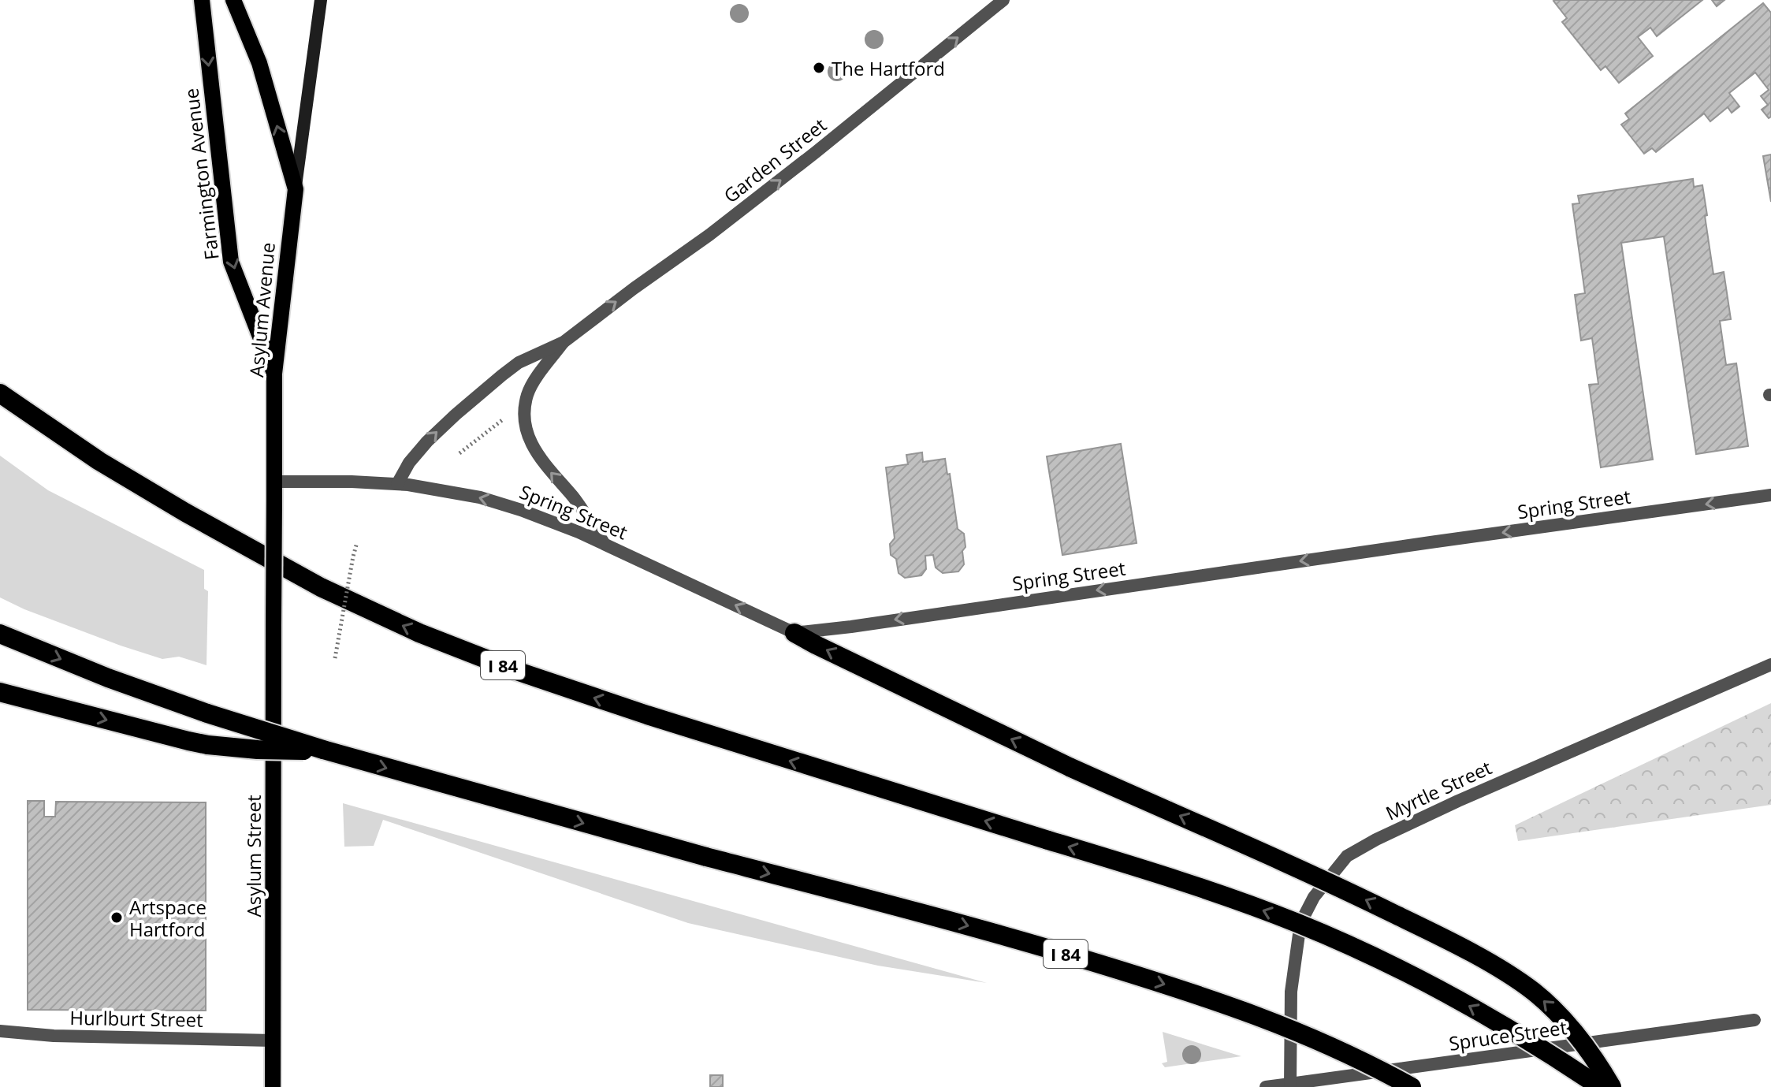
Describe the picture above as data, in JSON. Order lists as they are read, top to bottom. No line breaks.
{"streets":{"highway":["I 84"],"main road":["Farmington Avenue","Asylum Avenue","Asylum Street"],"street":["Garden Street","Spring Street","Myrtle Street","Hurlburt Street","Spruce Street"]},"crossings":[["Garden Street","Spring Street"],["Farmington Avenue","Asylum Avenue"],["Asylum Avenue","Asylum Street"],["Myrtle Street","Spruce Street"],["Asylum Street","Hurlburt Street"]],"one_way":["Garden Street","Spring Street"],"places":["The Hartford","Artspace Hartford"]}
